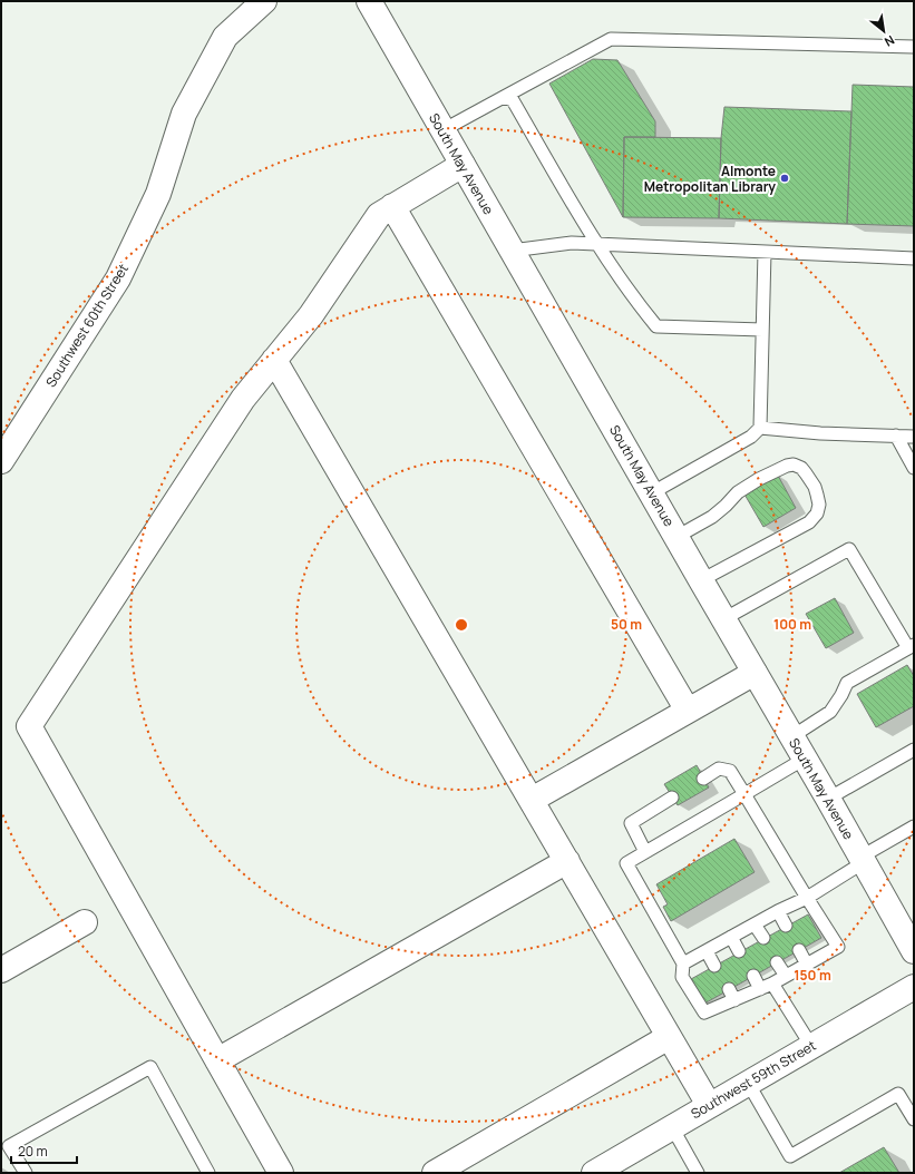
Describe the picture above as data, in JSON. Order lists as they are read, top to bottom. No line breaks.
{"streets":{"street":["South May Avenue","Southwest 60th Street","Southwest 59th Street"]},"places":["Almonte Metropolitan Library"],"scale_bar":"20 m","north":"bottom right","rings":["50 m","100 m","150 m"]}
